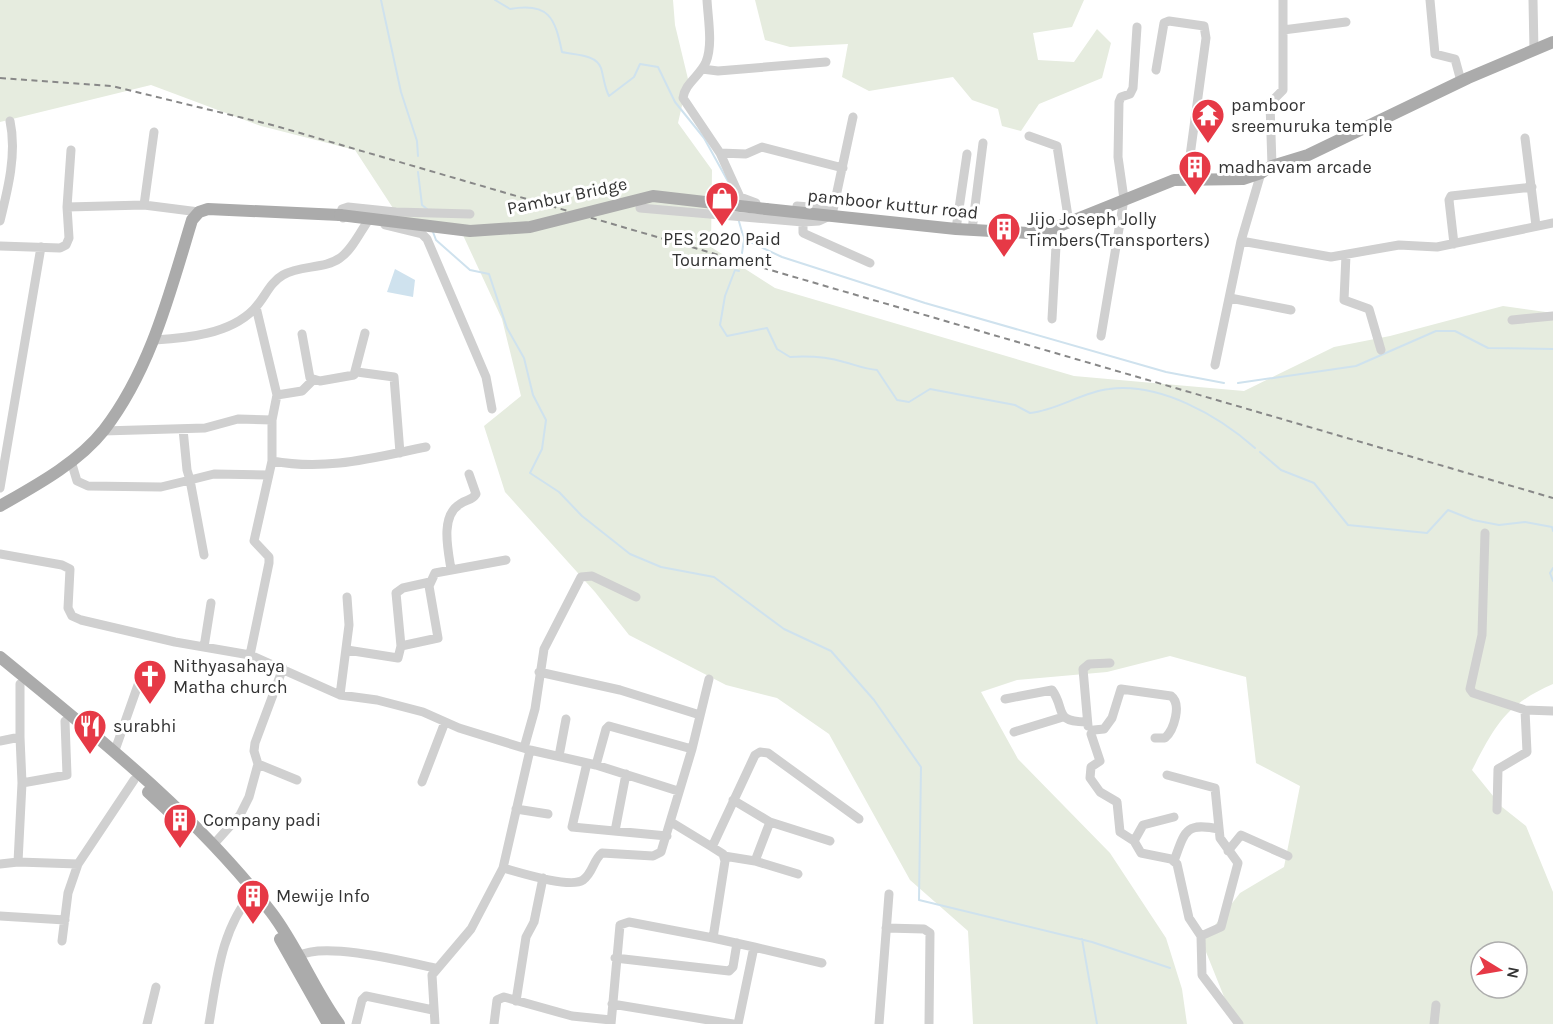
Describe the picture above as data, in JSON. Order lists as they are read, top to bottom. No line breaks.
{"streets":{"main road":["Pambur Bridge","pamboor kuttur road"]},"crossings":[["Pambur Bridge","pamboor kuttur road"]],"places":{"temple":["pamboor sreemuruka temple"],"building":["madhavam arcade","Jijo Joseph Jolly Timbers(Transporters)","Company padi","Mewije Info"],"shop":["PES 2020 Paid Tournament"],"church":["Nithyasahaya Matha church"],"restaurant":["surabhi"]},"north":"right"}
